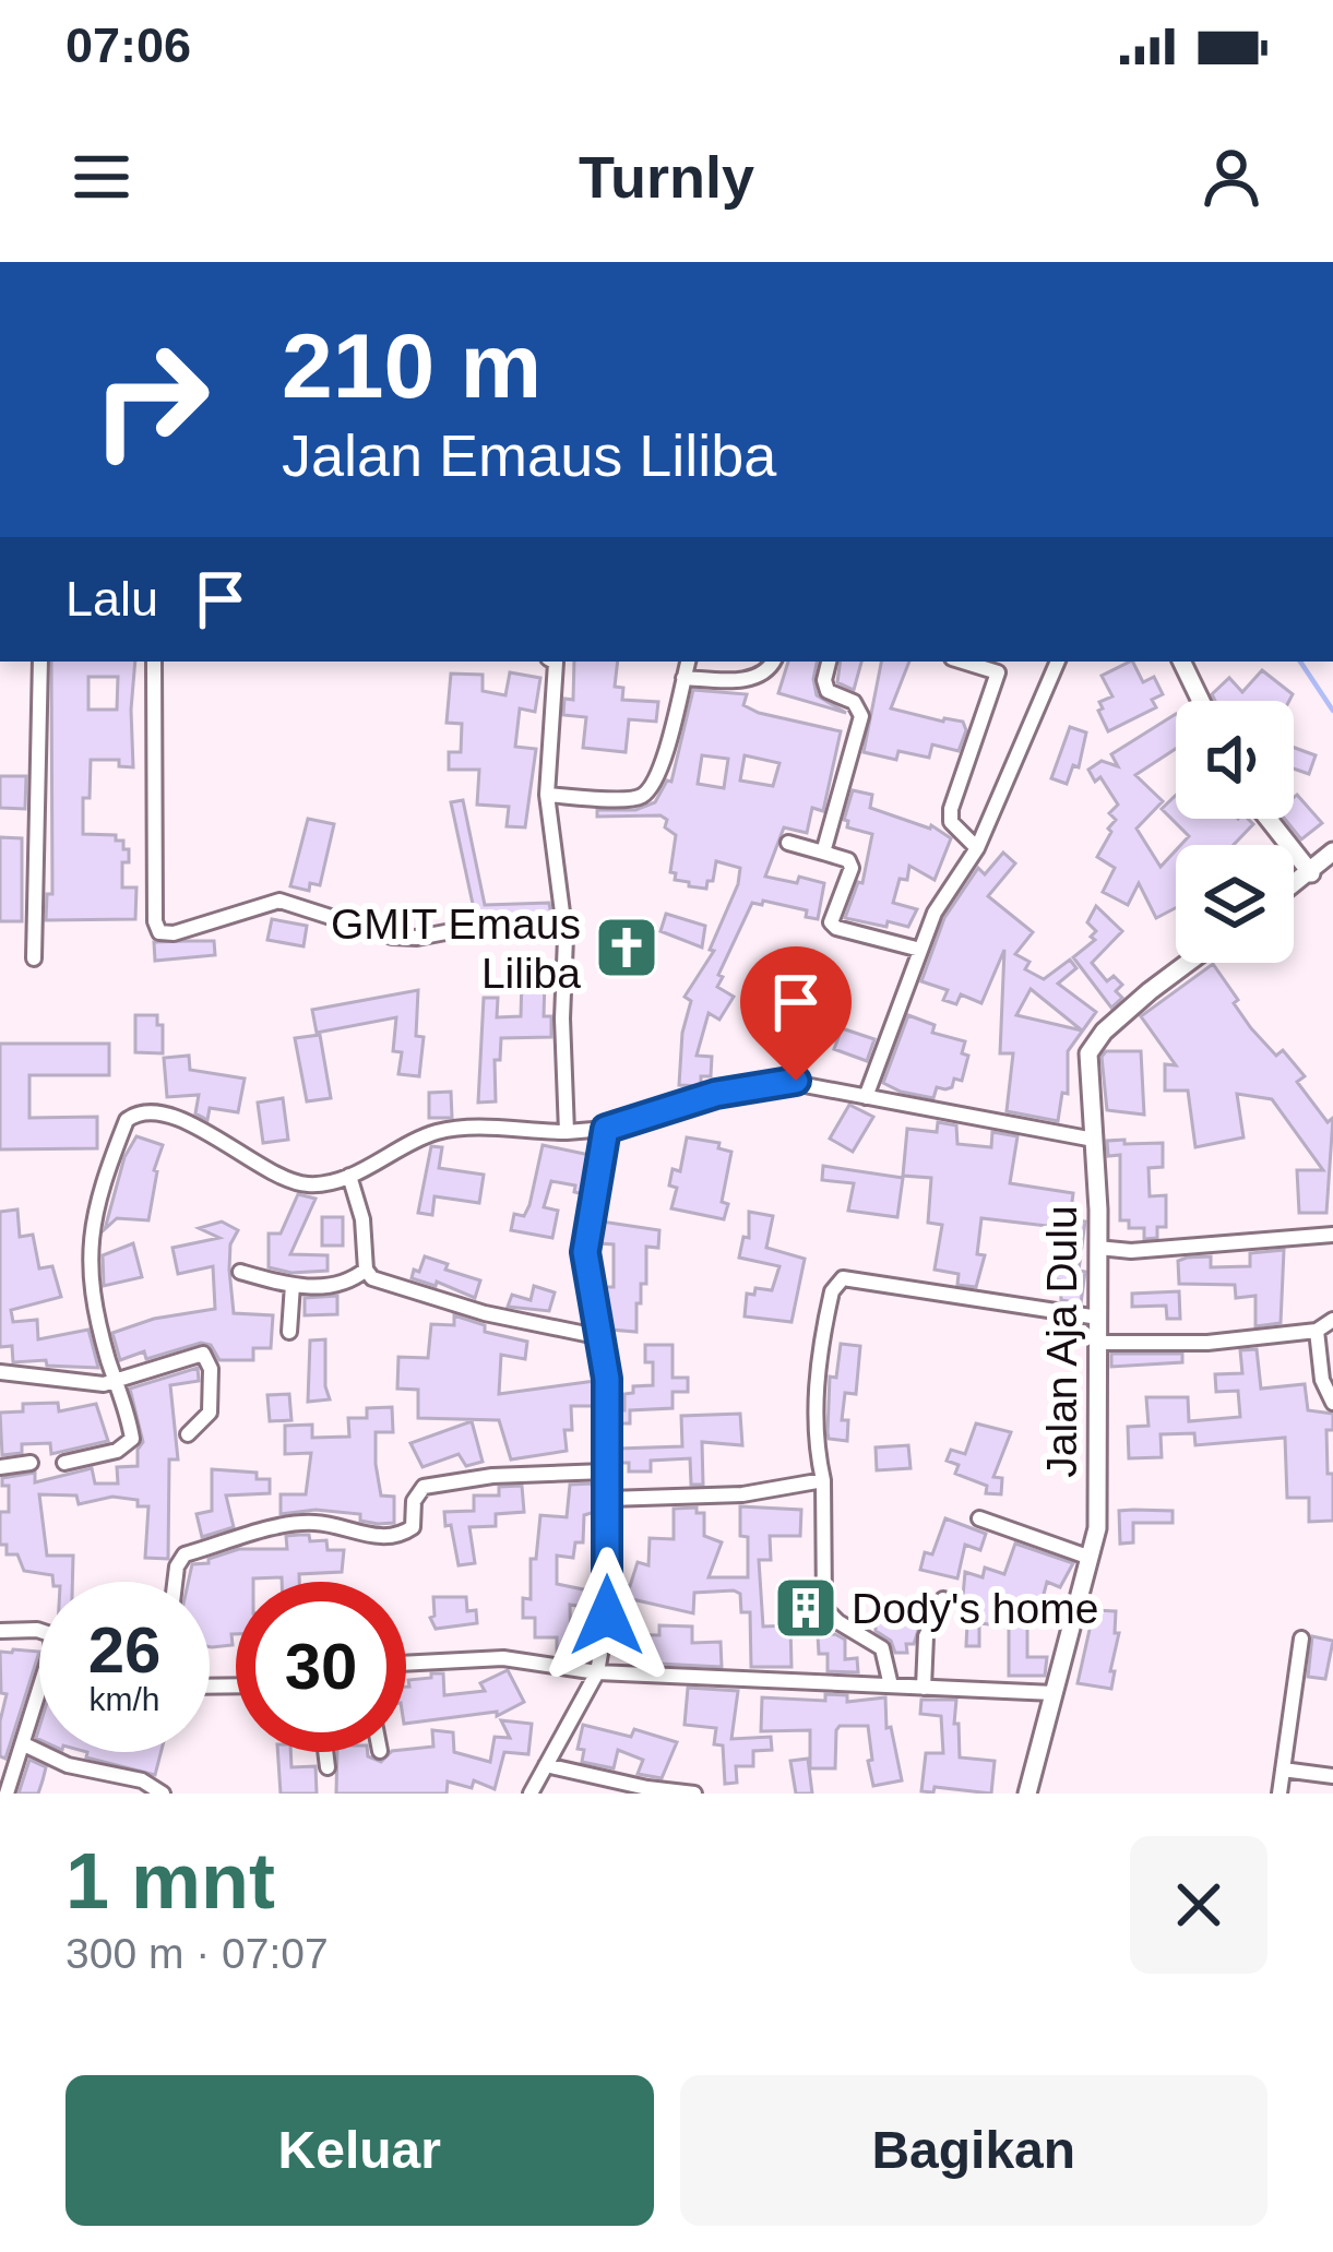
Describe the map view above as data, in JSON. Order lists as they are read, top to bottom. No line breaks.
{"streets":{"street":["Jalan Aja Dulu"]},"places":{"church":["GMIT Emaus Liliba"],"building":["Dody's home"]},"page":{"status":"07:06","header":"Turnly","turn":["210 m","Jalan Emaus Liliba"],"then":"Lalu","speed":"26 km/h","limit":"30","heading":["1 mnt","300 m · 07:07"],"buttons":["Keluar","Bagikan"]}}
